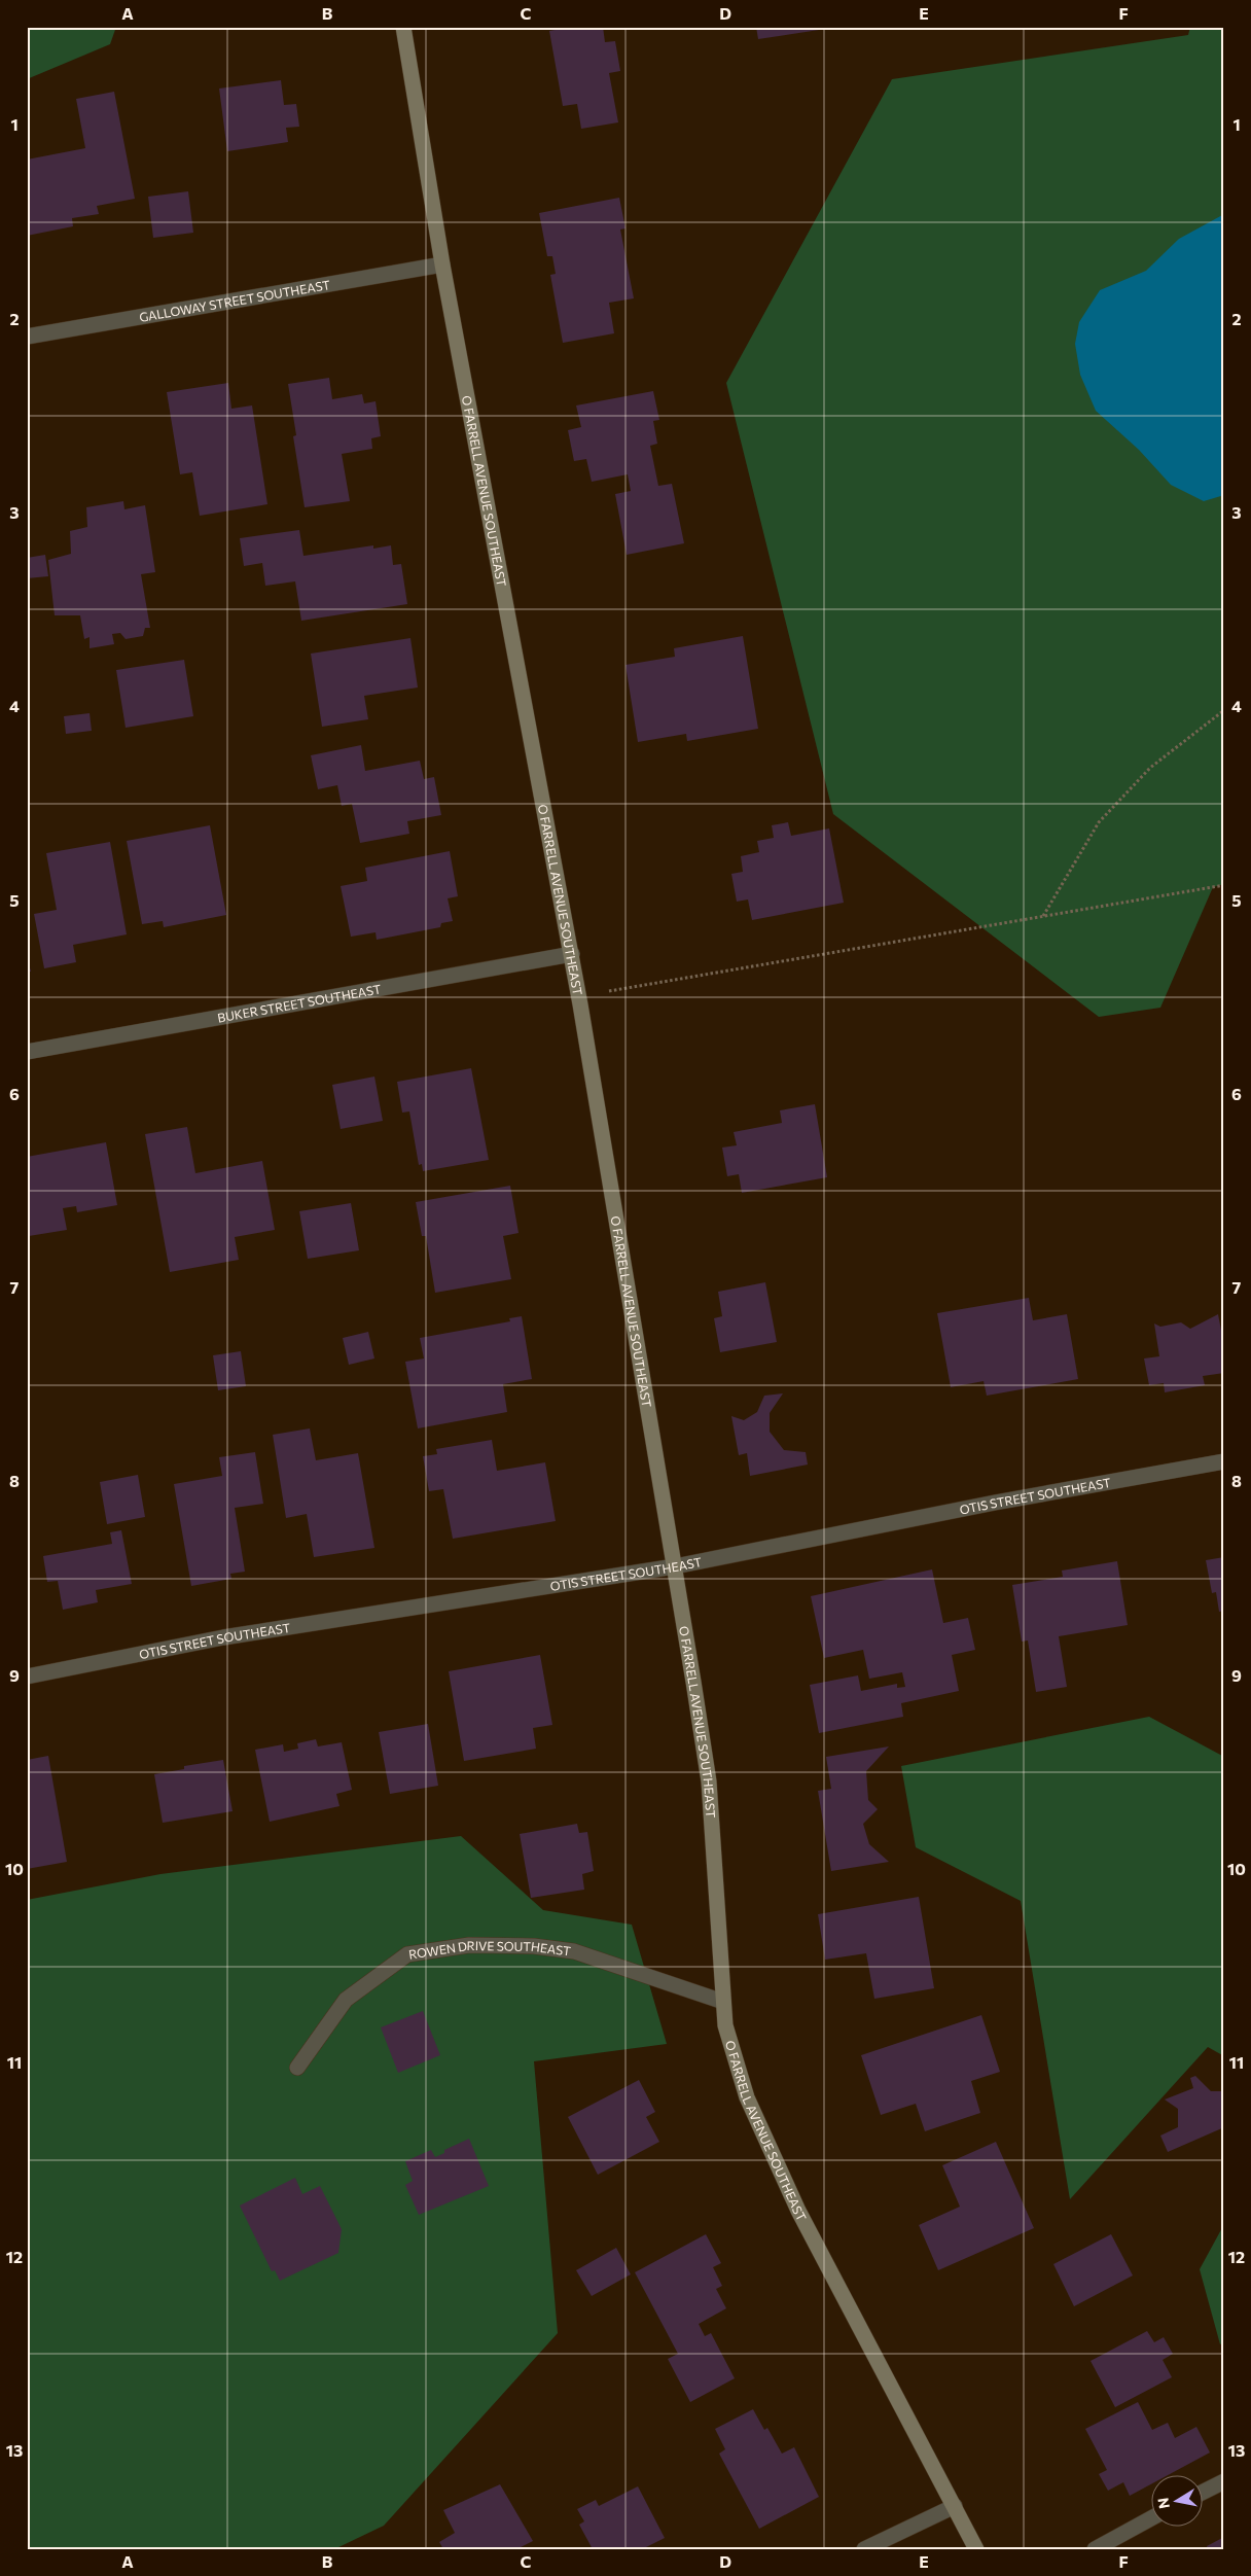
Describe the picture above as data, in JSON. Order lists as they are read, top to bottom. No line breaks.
{"streets":{"street":["GALLOWAY STREET SOUTHEAST","O FARRELL AVENUE SOUTHEAST","BUKER STREET SOUTHEAST","OTIS STREET SOUTHEAST","ROWEN DRIVE SOUTHEAST"]},"crossings":[["GALLOWAY STREET SOUTHEAST","O FARRELL AVENUE SOUTHEAST"],["O FARRELL AVENUE SOUTHEAST","BUKER STREET SOUTHEAST"],["O FARRELL AVENUE SOUTHEAST","OTIS STREET SOUTHEAST"],["O FARRELL AVENUE SOUTHEAST","ROWEN DRIVE SOUTHEAST"]],"north":"left","grid":{"columns":["A","B","C","D","E","F"],"rows":["1","2","3","4","5","6","7","8","9","10","11","12","13"]}}
